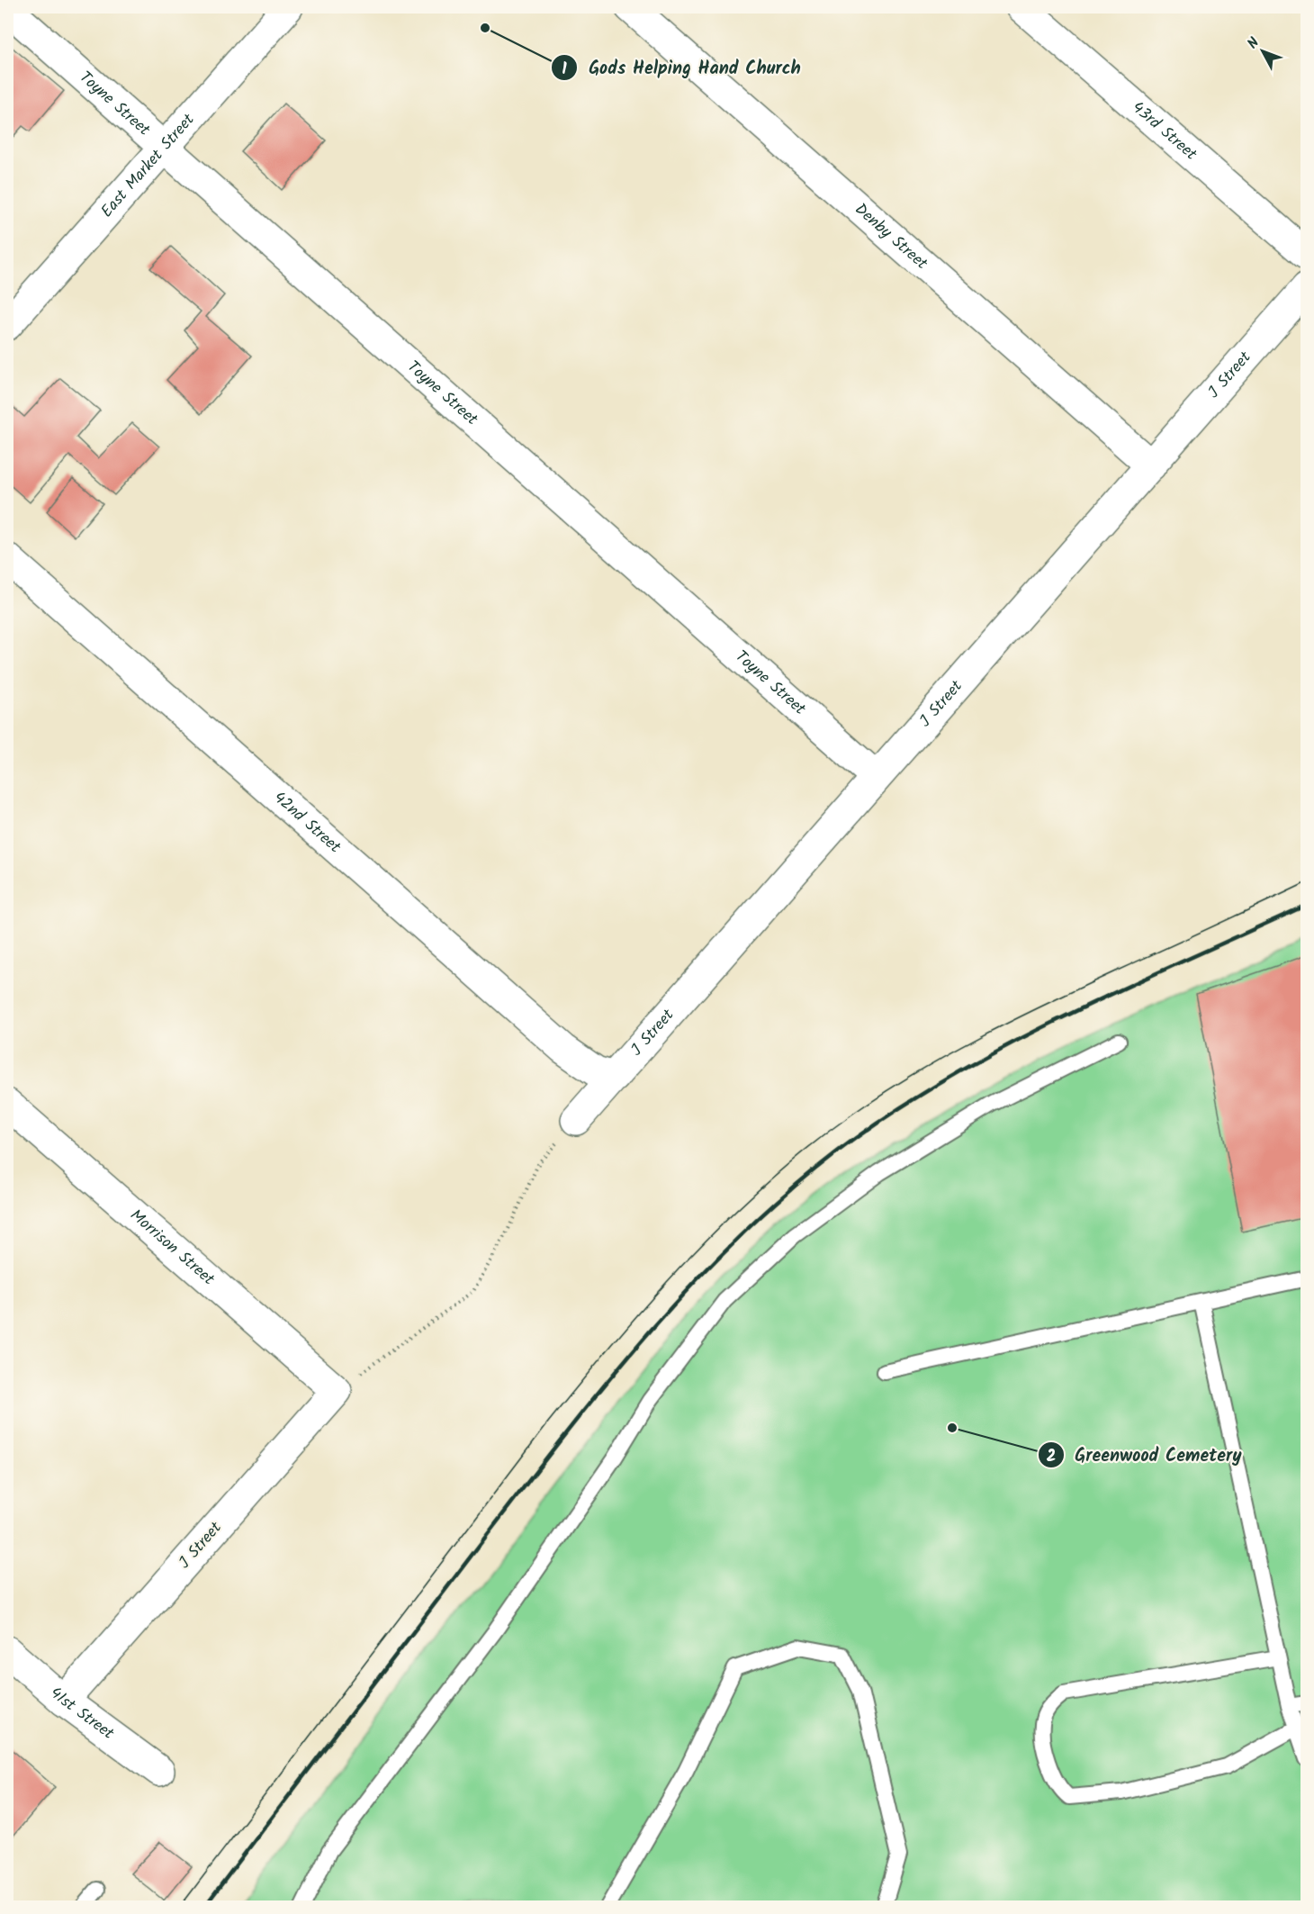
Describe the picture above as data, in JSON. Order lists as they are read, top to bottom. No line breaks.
{"streets":{"street":["Toyne Street","43rd Street","East Market Street","Denby Street","J Street","42nd Street","Morrison Street","41st Street"]},"crossings":[["Toyne Street","East Market Street"],["Toyne Street","J Street"],["Denby Street","J Street"],["J Street","42nd Street"],["J Street","Morrison Street"],["J Street","41st Street"]],"places":["Gods Helping Hand Church","Greenwood Cemetery"],"north":"top left"}
